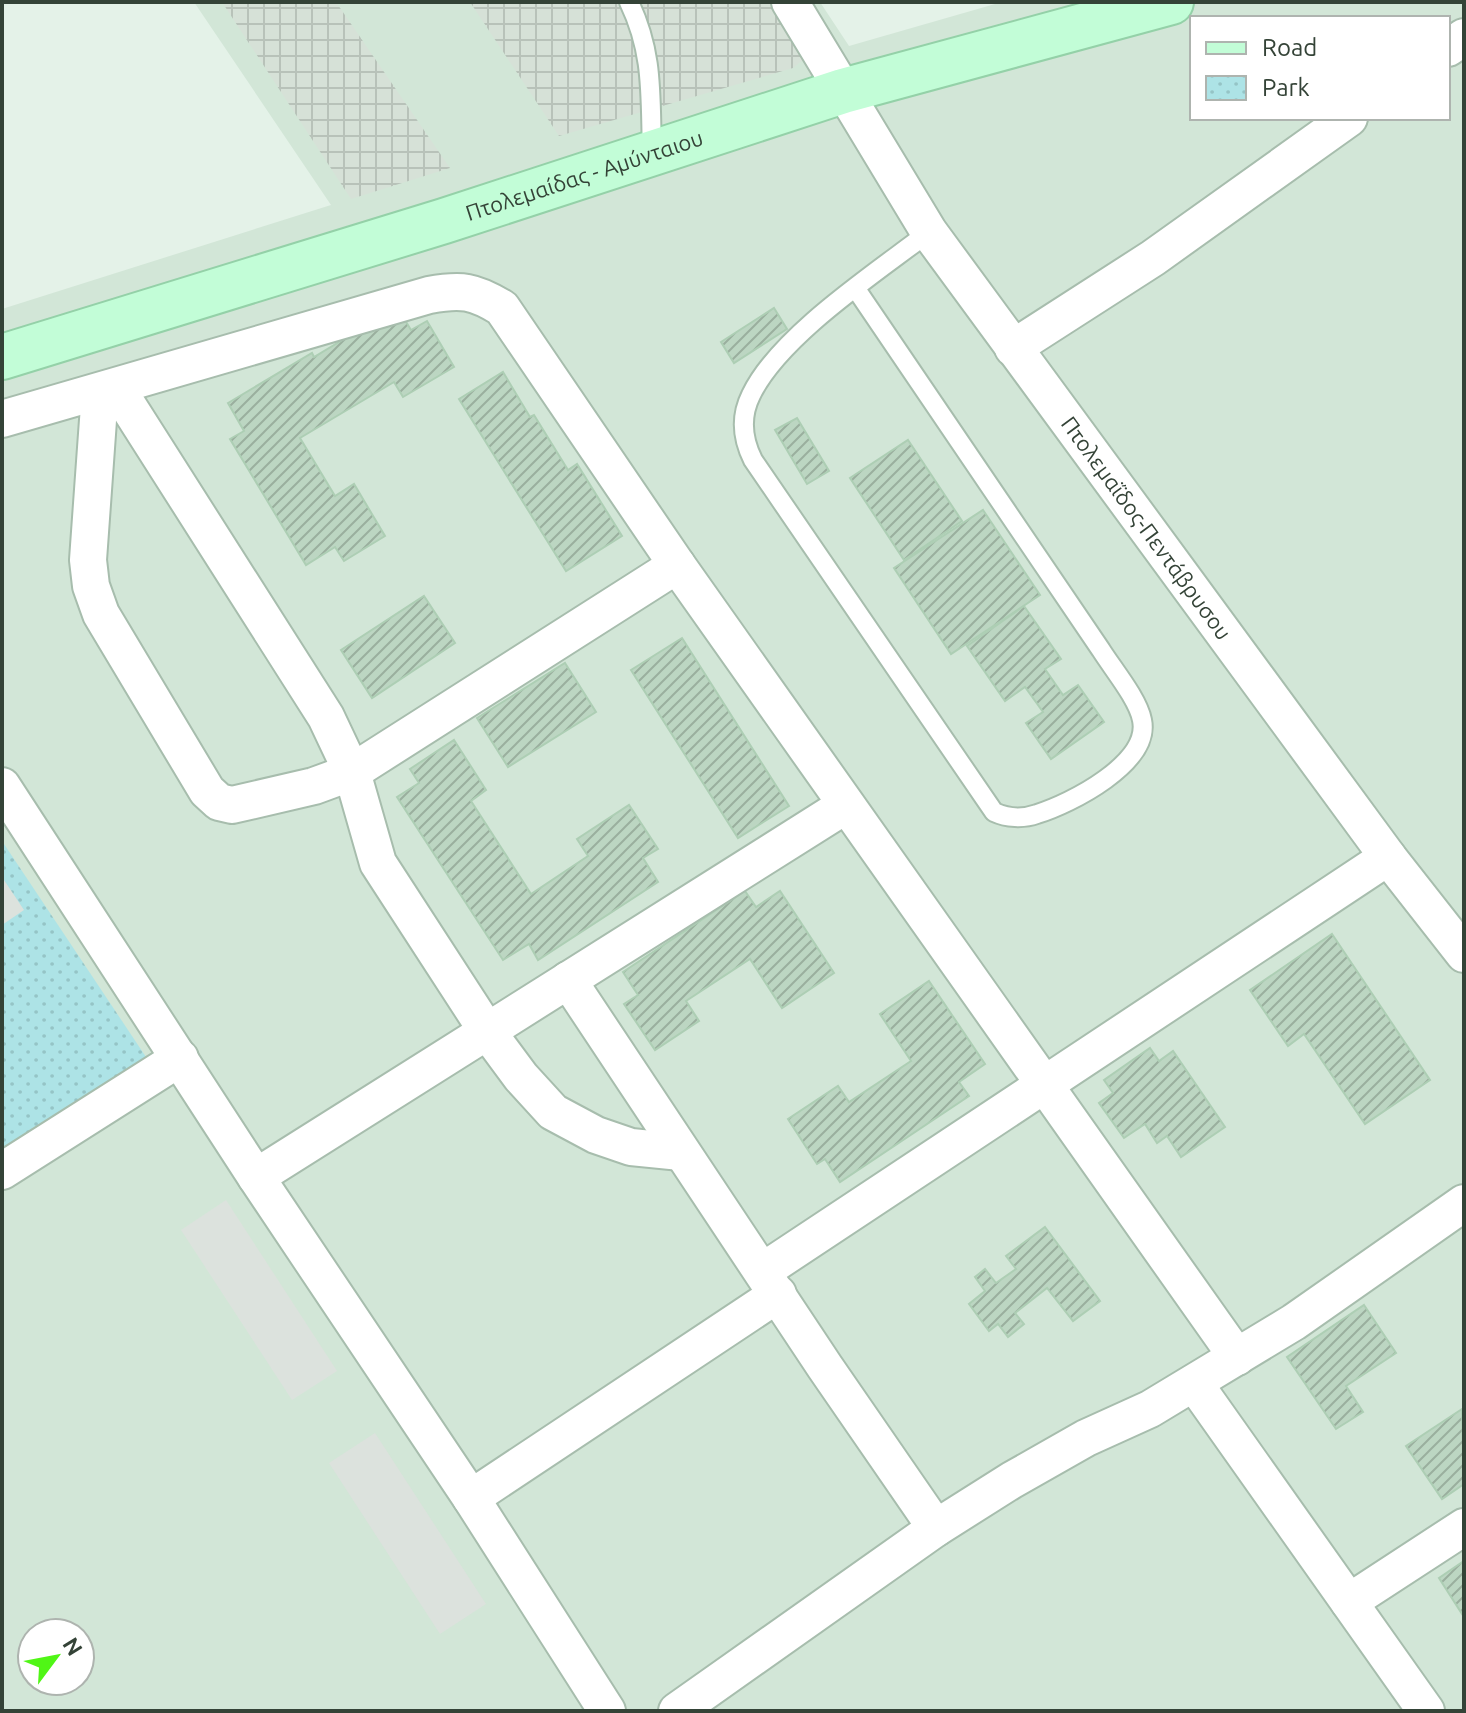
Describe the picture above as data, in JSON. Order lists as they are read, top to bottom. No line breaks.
{"streets":{"main road":["Πτολεμαίδας - Αμύνταιου"],"street":["Πτολεμαΐδος-Πεντάβρυσου"]},"crossings":[["Πτολεμαίδας - Αμύνταιου","Πτολεμαΐδος-Πεντάβρυσου"]],"legend":["Road","Park"],"north":"top right"}
